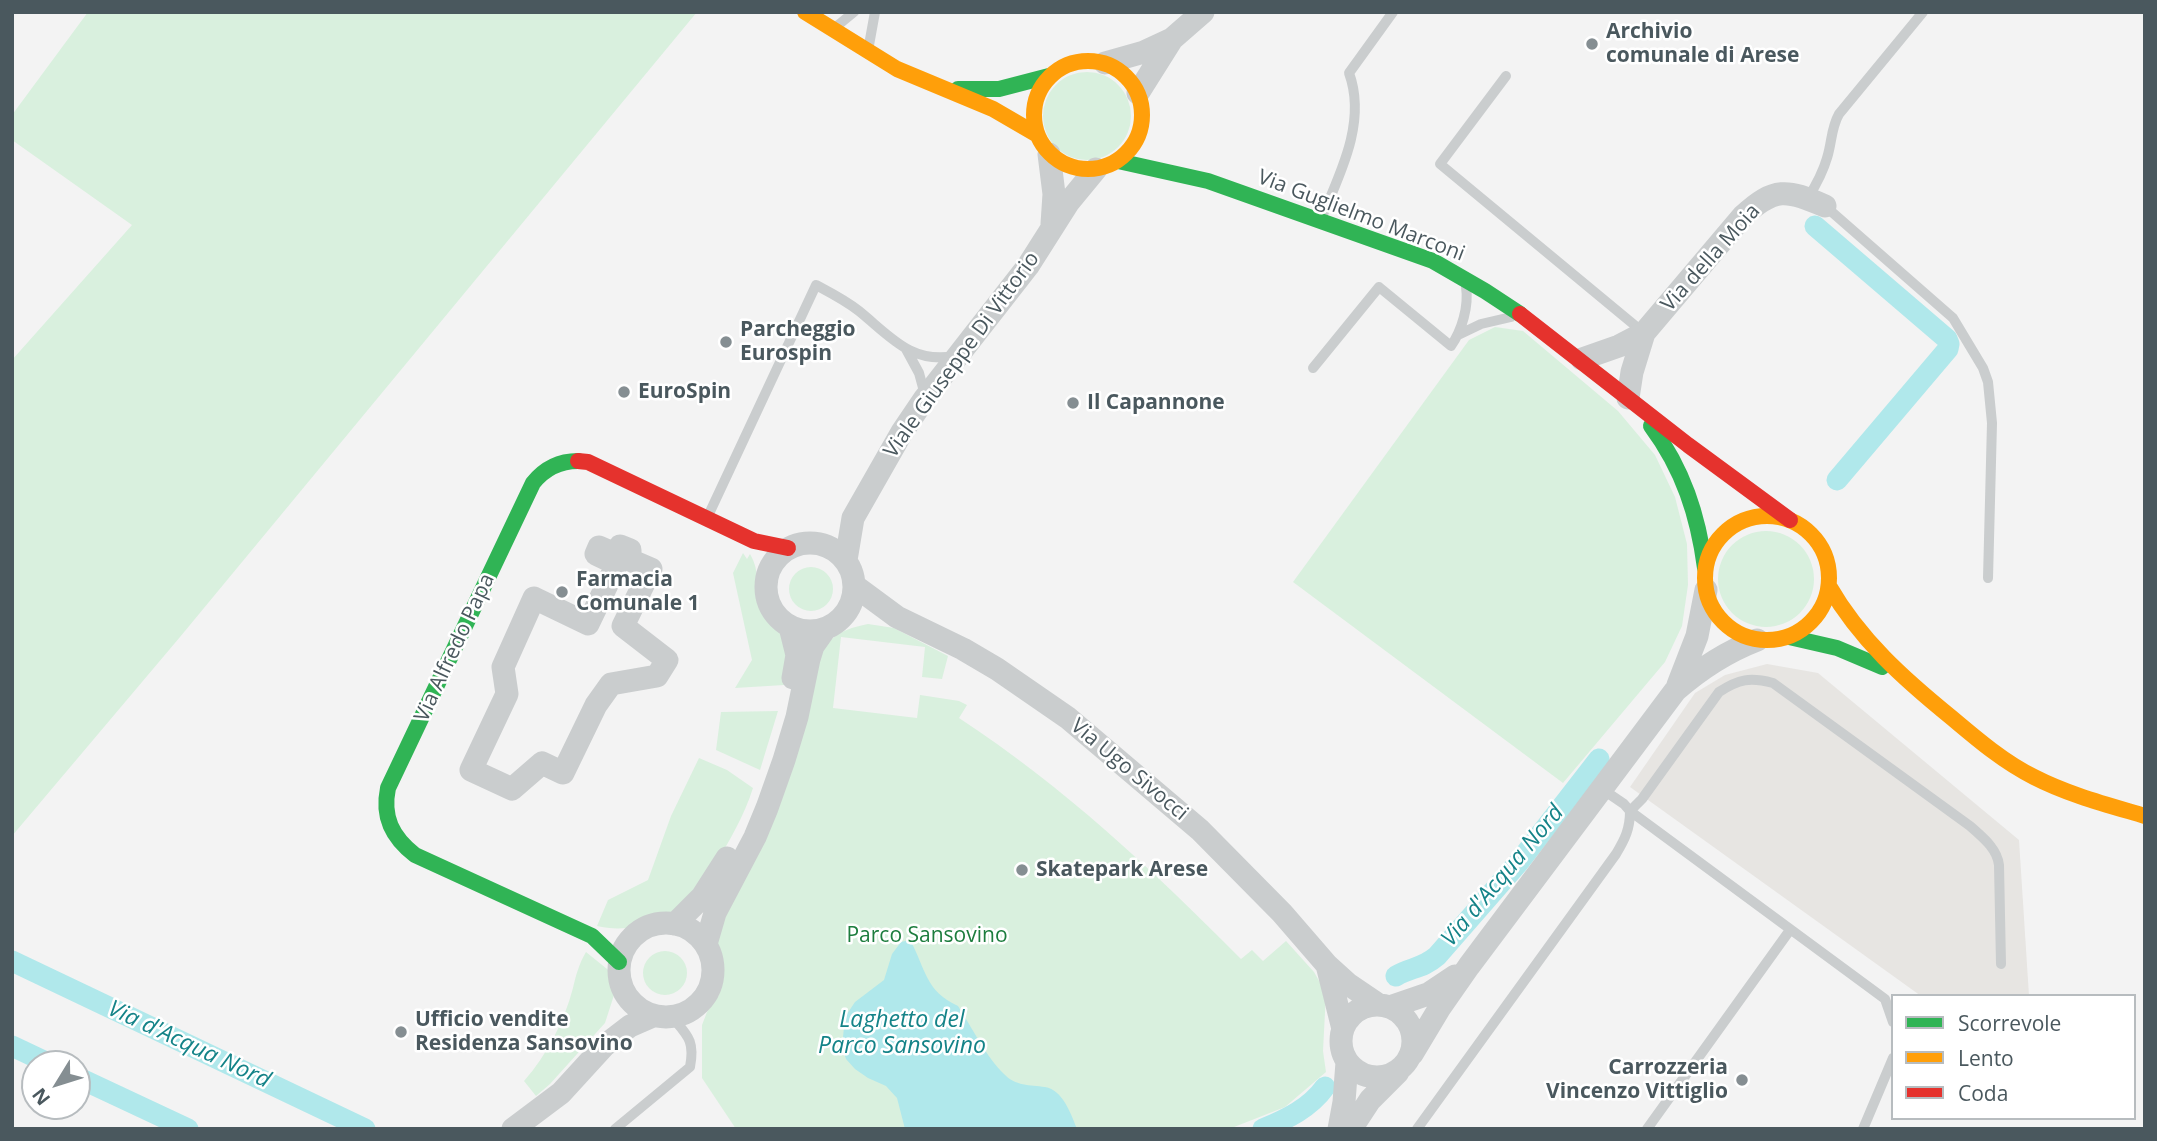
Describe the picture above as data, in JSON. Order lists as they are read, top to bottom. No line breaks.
{"streets":{"street":["Via Guglielmo Marconi","Via della Moia","Viale Giuseppe Di Vittorio","Via Alfredo Papa","Via Ugo Sivocci"]},"crossings":[["Via Guglielmo Marconi","Via della Moia"],["Via Guglielmo Marconi","Viale Giuseppe Di Vittorio"],["Viale Giuseppe Di Vittorio","Via Alfredo Papa"],["Viale Giuseppe Di Vittorio","Via Ugo Sivocci"],["Via Alfredo Papa","Via Ugo Sivocci"]],"water":["Via d'Acqua Nord","Laghetto del Parco Sansovino"],"parks":["Parco Sansovino"],"places":["Archivio comunale di Arese","Parcheggio Eurospin","EuroSpin","Il Capannone","Farmacia Comunale 1","Skatepark Arese","Ufficio vendite Residenza Sansovino","Carrozzeria Vincenzo Vittiglio"],"legend":["Scorrevole","Lento","Coda"],"north":"bottom left"}
